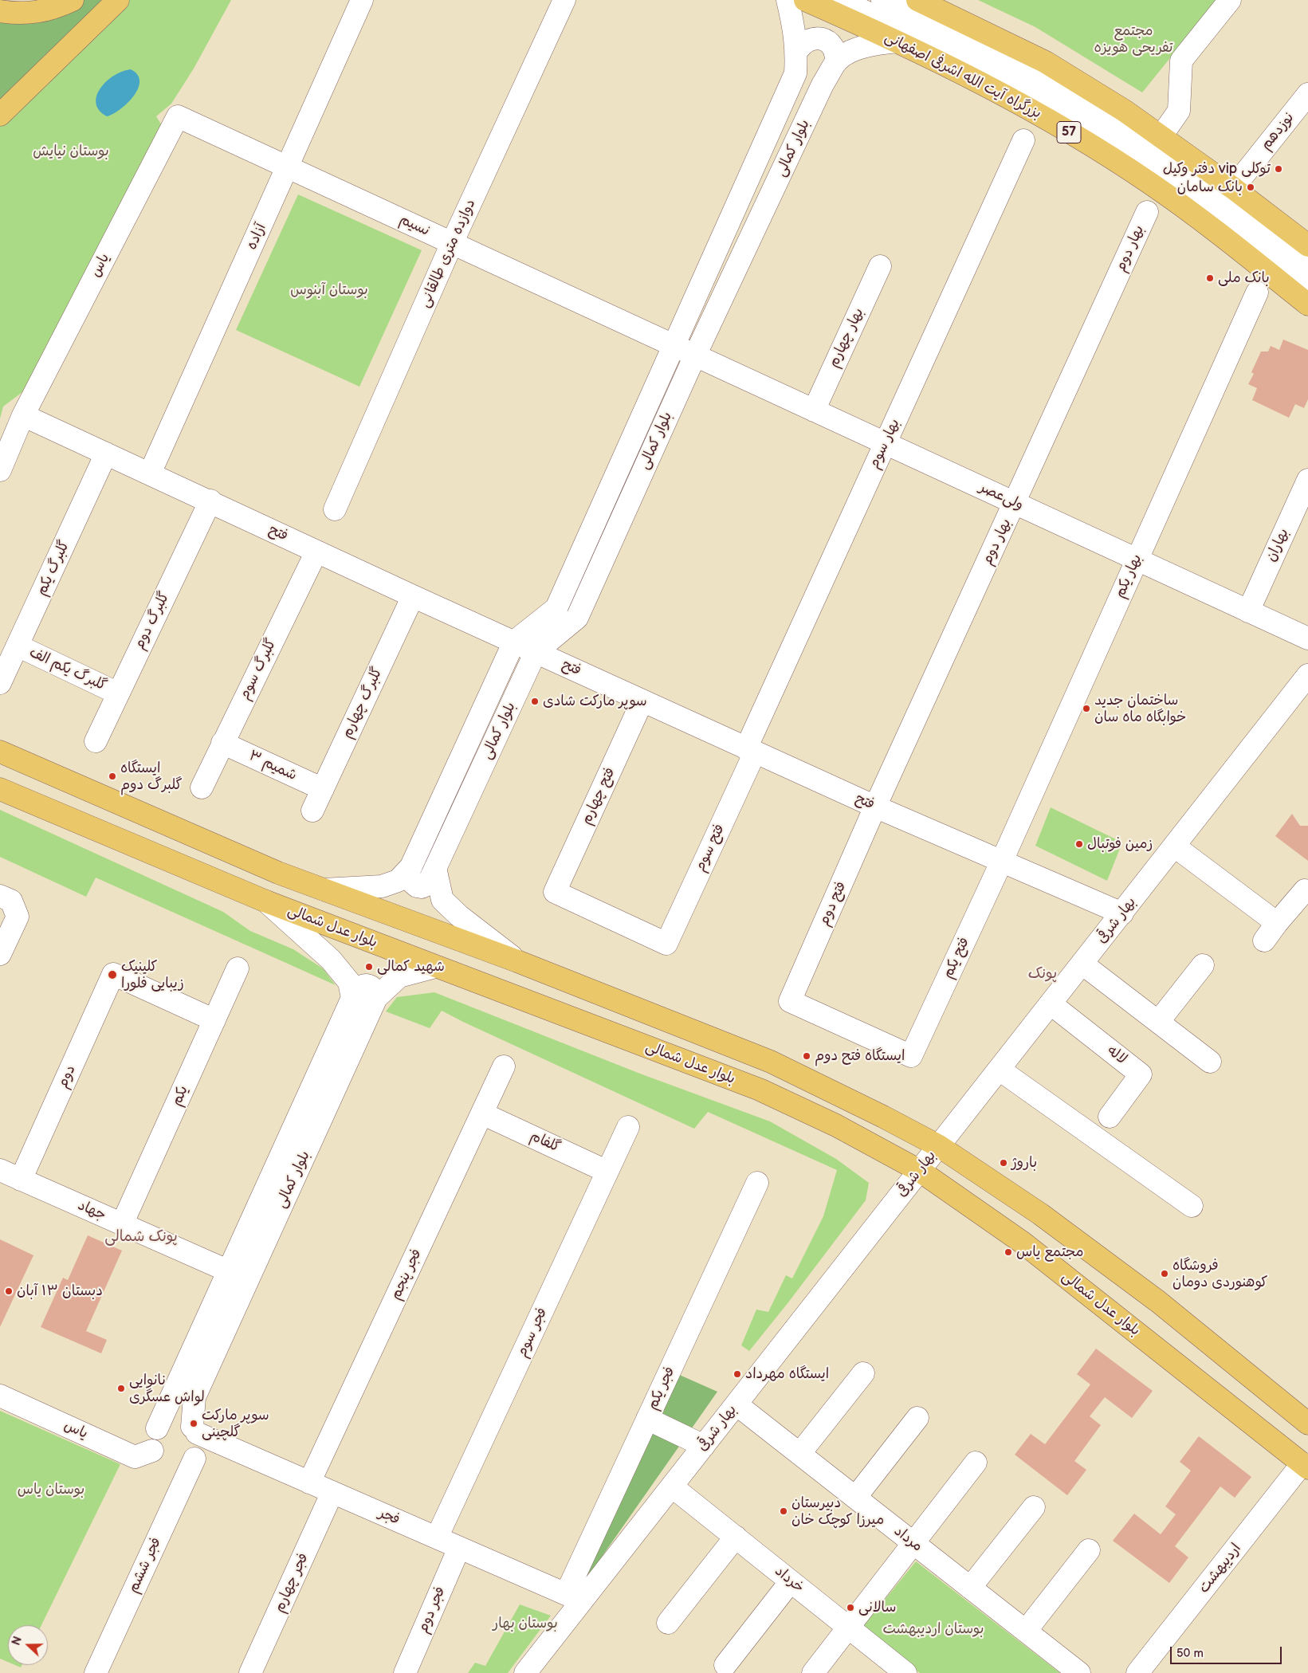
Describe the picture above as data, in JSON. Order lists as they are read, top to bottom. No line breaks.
{"streets":{"main road":["بزرگراه آیت الله اشرفی اصفهانی","57","بلوار عدل شمالی"],"street":["نوزدهم","بلوار کمالی","نسیم","آزاده","بهار دوم","دوازده متری طالقانی","یاس","بهار چهارم","بهار سوم","ولی‌عصر","فتح","بهاران","گلبرگ یکم","بهار یکم","گلبرگ دوم","گلبرگ یکم الف","گلبرگ سوم","گلبرگ چهارم","شمیم ۳","فتح چهارم","فتح سوم","فتح دوم","بهار شرقی","فتح یکم","لاله","دوم","یکم","گلفام","جهاد","فجر پنجم","فجر سوم","فجر یکم","فجر","مرداد","فجر ششم","اردیبهشت","خرداد","فجر چهارم","فجر دوم"]},"crossings":[["بزرگراه آیت الله اشرفی اصفهانی","بلوار کمالی"],["بلوار کمالی","نسیم"],["بلوار کمالی","یاس"],["بلوار کمالی","ولی‌عصر"],["بلوار کمالی","فتح"],["بلوار کمالی","بلوار عدل شمالی"],["بلوار کمالی","جهاد"],["بلوار کمالی","فجر"],["بلوار کمالی","فجر ششم"],["نسیم","آزاده"],["نسیم","دوازده متری طالقانی"],["نسیم","یاس"],["نسیم","ولی‌عصر"],["آزاده","فتح"],["بهار دوم","ولی‌عصر"],["بهار دوم","فتح"],["بهار دوم","فتح دوم"],["یاس","فتح"],["یاس","فجر"],["یاس","فجر ششم"],["بهار چهارم","ولی‌عصر"],["بهار سوم","ولی‌عصر"],["بهار سوم","فتح"],["بهار سوم","فتح سوم"],["ولی‌عصر","بهاران"],["ولی‌عصر","بهار یکم"],["فتح","گلبرگ یکم"],["فتح","بهار یکم"],["فتح","گلبرگ دوم"],["فتح","گلبرگ سوم"],["فتح","گلبرگ چهارم"],["فتح","فتح چهارم"],["فتح","فتح سوم"],["فتح","فتح دوم"],["فتح","بهار شرقی"],["فتح","فتح یکم"],["گلبرگ یکم","گلبرگ یکم الف"],["بهار یکم","فتح یکم"],["گلبرگ دوم","گلبرگ یکم الف"],["گلبرگ سوم","شمیم ۳"],["گلبرگ چهارم","شمیم ۳"],["فتح چهارم","فتح سوم"],["فتح دوم","فتح یکم"],["بهار شرقی","بلوار عدل شمالی"],["بهار شرقی","لاله"],["بهار شرقی","فجر یکم"],["بهار شرقی","فجر"],["بهار شرقی","مرداد"],["بهار شرقی","خرداد"],["بلوار عدل شمالی","اردیبهشت"],["دوم","یکم"],["دوم","جهاد"],["یکم","جهاد"],["گلفام","فجر پنجم"],["گلفام","فجر سوم"],["فجر پنجم","فجر"],["فجر سوم","فجر"],["فجر یکم","فجر"],["فجر","فجر ششم"],["فجر","فجر چهارم"],["فجر","فجر دوم"]],"districts":["پونک","پونک شمالی"],"parks":["مجتمع تفریحی هویزه","بوستان نیایش","بوستان آبنوس","بوستان یاس","بوستان بهار","بوستان اردیبهشت"],"places":["دفتر وکیل vip توکلی","بانک سامان","بانک ملی","سوپر مارکت شادی","ساختمان جدید خوابگاه ماه سان","ایستگاه گلبرگ دوم","زمین فوتبال","شهید کمالی","کلینیک زیبایی فلورا","ایستگاه فتح دوم","باروژ","مجتمع یاس","فروشگاه کوهنوردی دومان","دبستان ۱۳ آبان","ایستگاه مهرداد","نانوایی لواش عسگری","سوپر مارکت گلچینی","دبیرستان میرزا کوچک خان","سالانی"],"scale_bar":"50 m","north":"left"}
